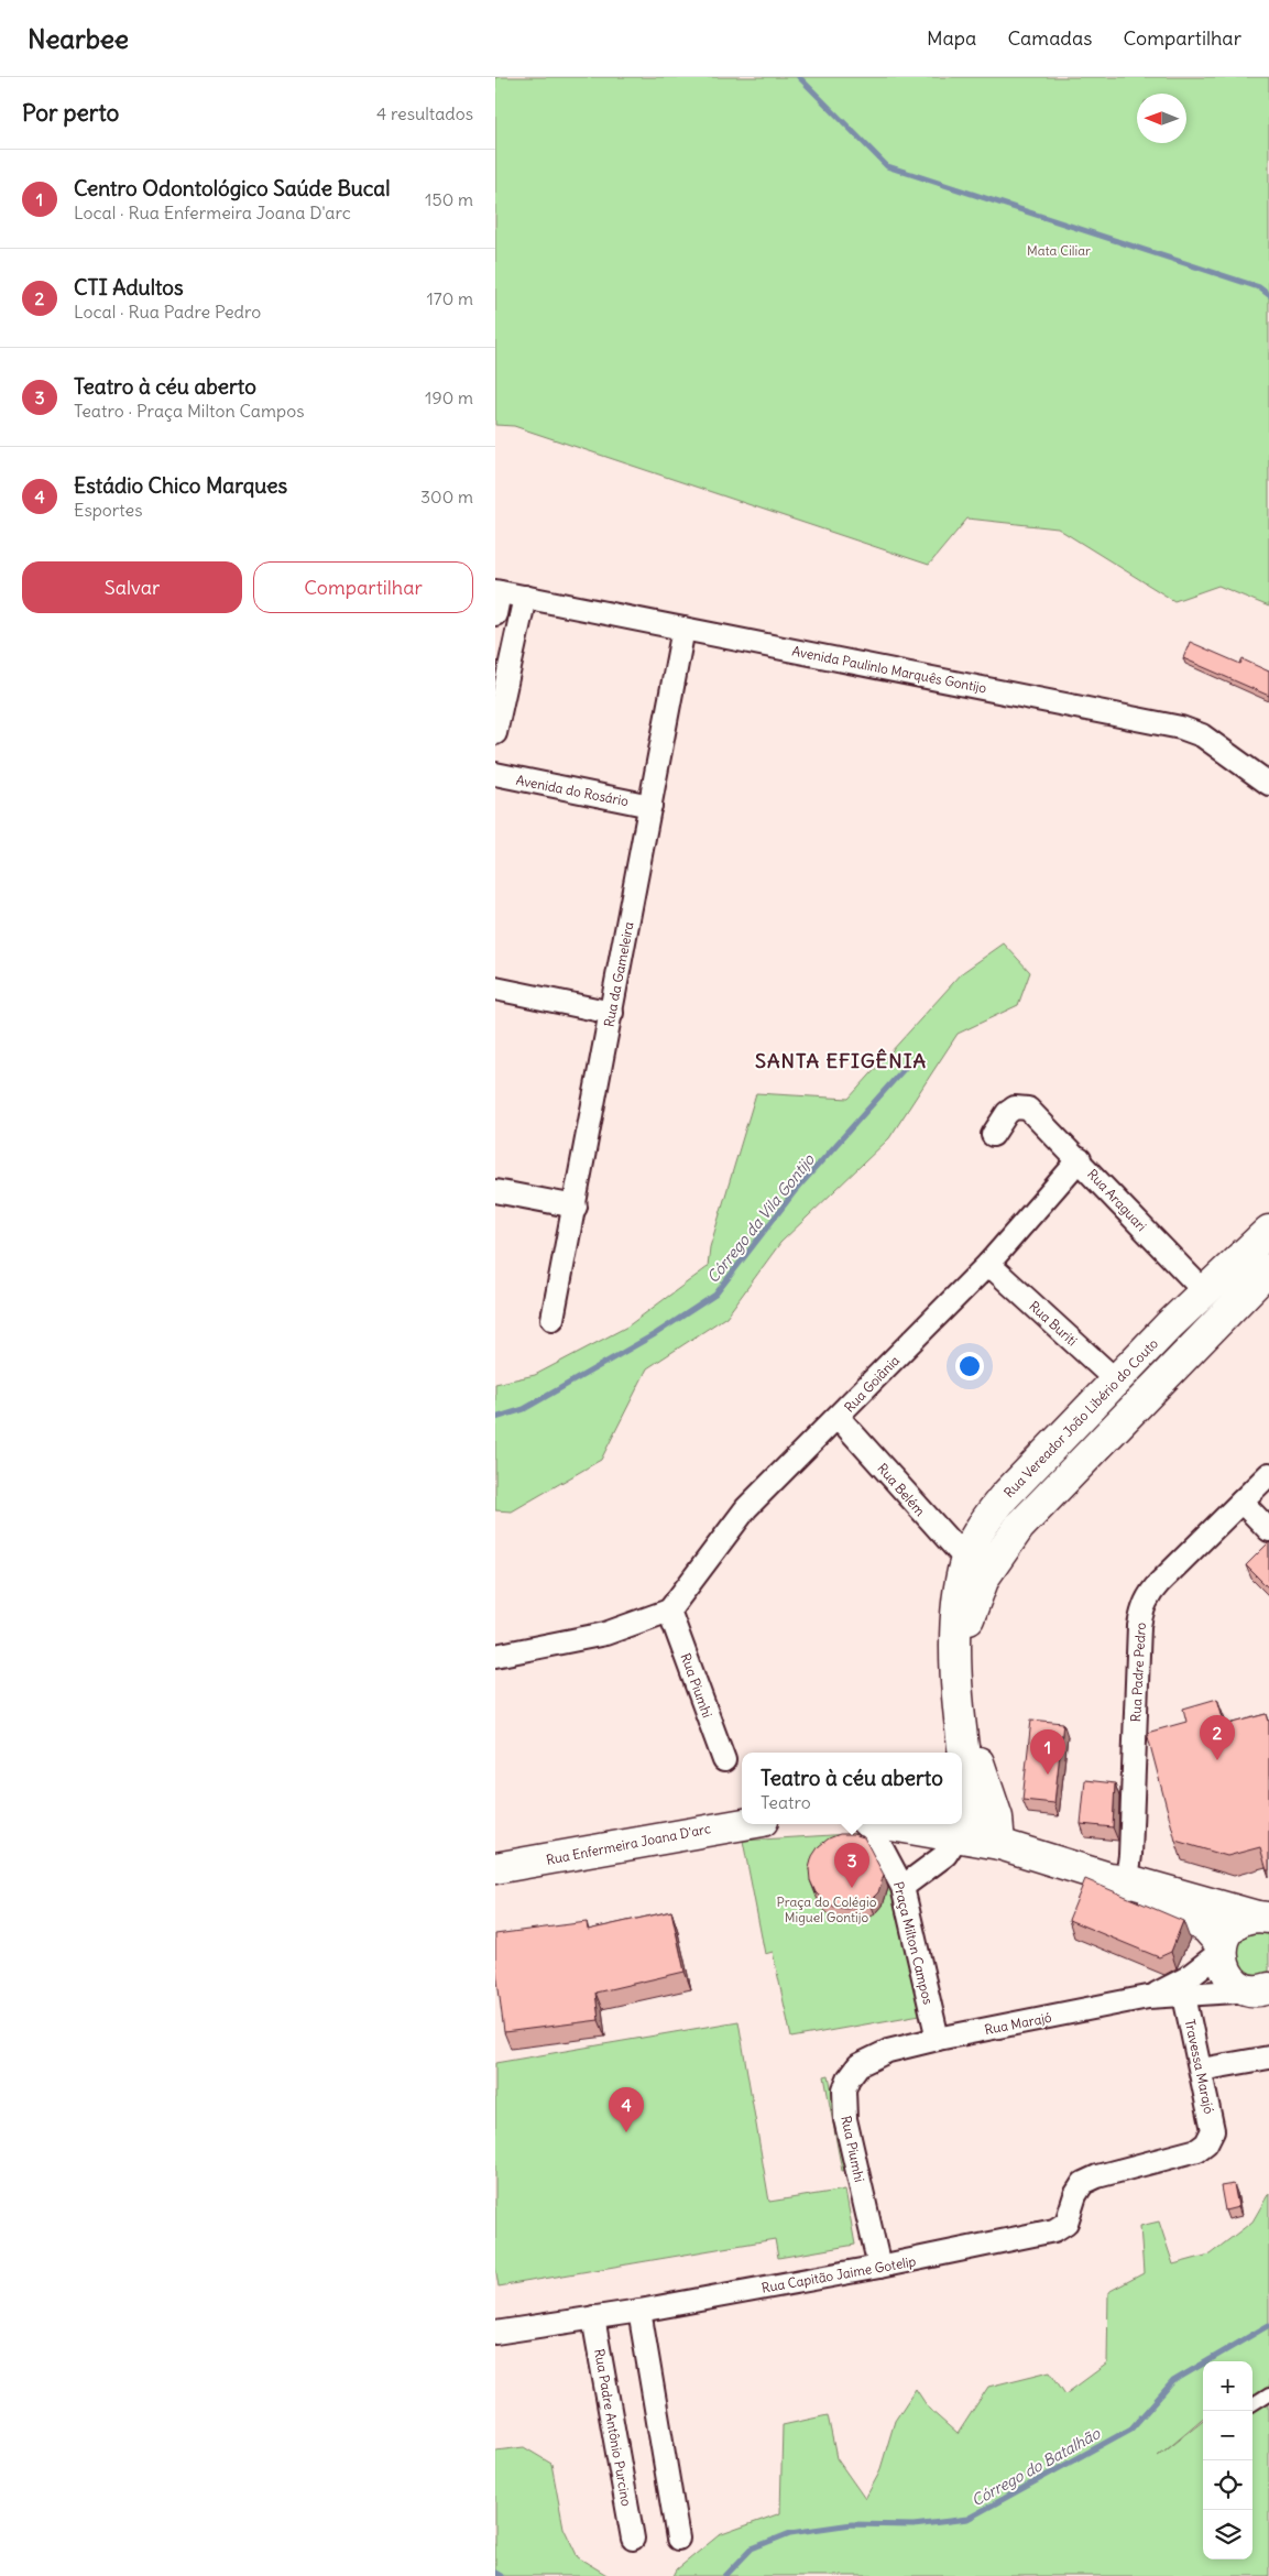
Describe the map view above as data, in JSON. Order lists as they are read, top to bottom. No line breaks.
{"streets":{"main road":["Rua Vereador João Libério do Couto","Rua Enfermeira Joana D'arc"],"street":["Avenida Paulinlo Marquês Gontijo","Avenida do Rosário","Rua da Gameleira","Rua Araguari","Rua Buriti","Rua Goiânia","Rua Belém","Rua Padre Pedro","Rua Piumhi","Praça Milton Campos","Rua Marajó","Travessa Marajó","Rua Capitão Jaime Gotelip","Rua Padre Antônio Purcino"]},"crossings":[["Avenida Paulinlo Marquês Gontijo","Rua da Gameleira"],["Avenida do Rosário","Rua da Gameleira"],["Rua Araguari","Rua Goiânia"],["Rua Araguari","Rua Vereador João Libério do Couto"],["Rua Buriti","Rua Goiânia"],["Rua Buriti","Rua Vereador João Libério do Couto"],["Rua Goiânia","Rua Belém"],["Rua Goiânia","Rua Piumhi"],["Rua Vereador João Libério do Couto","Rua Belém"],["Rua Piumhi","Rua Marajó"],["Rua Piumhi","Rua Capitão Jaime Gotelip"],["Praça Milton Campos","Rua Marajó"],["Rua Marajó","Travessa Marajó"],["Travessa Marajó","Rua Capitão Jaime Gotelip"],["Rua Capitão Jaime Gotelip","Rua Padre Antônio Purcino"]],"districts":["SANTA EFIGÊNIA"],"water":["Córrego da Vila Gontijo","Córrego do Batalhão"],"parks":["Mata Ciliar","Praça do Colégio Miguel Gontijo"],"north":"left","page":{"header":"Nearbee","nav":["Mapa","Camadas","Compartilhar"],"heading":["Por perto","4 resultados"],"list":[{"mark":"1","name":"Centro Odontológico Saúde Bucal","note":"Local · Rua Enfermeira Joana D'arc","value":"150 m"},{"mark":"2","name":"CTI Adultos","note":"Local · Rua Padre Pedro","value":"170 m"},{"mark":"3","name":"Teatro à céu aberto","note":"Teatro · Praça Milton Campos","value":"190 m"},{"mark":"4","name":"Estádio Chico Marques","note":"Esportes","value":"300 m"}],"buttons":["Salvar","Compartilhar"],"pins":["2","1","3","4"],"popup":["Teatro à céu aberto","Teatro"],"map_buttons":["+","−"]}}
